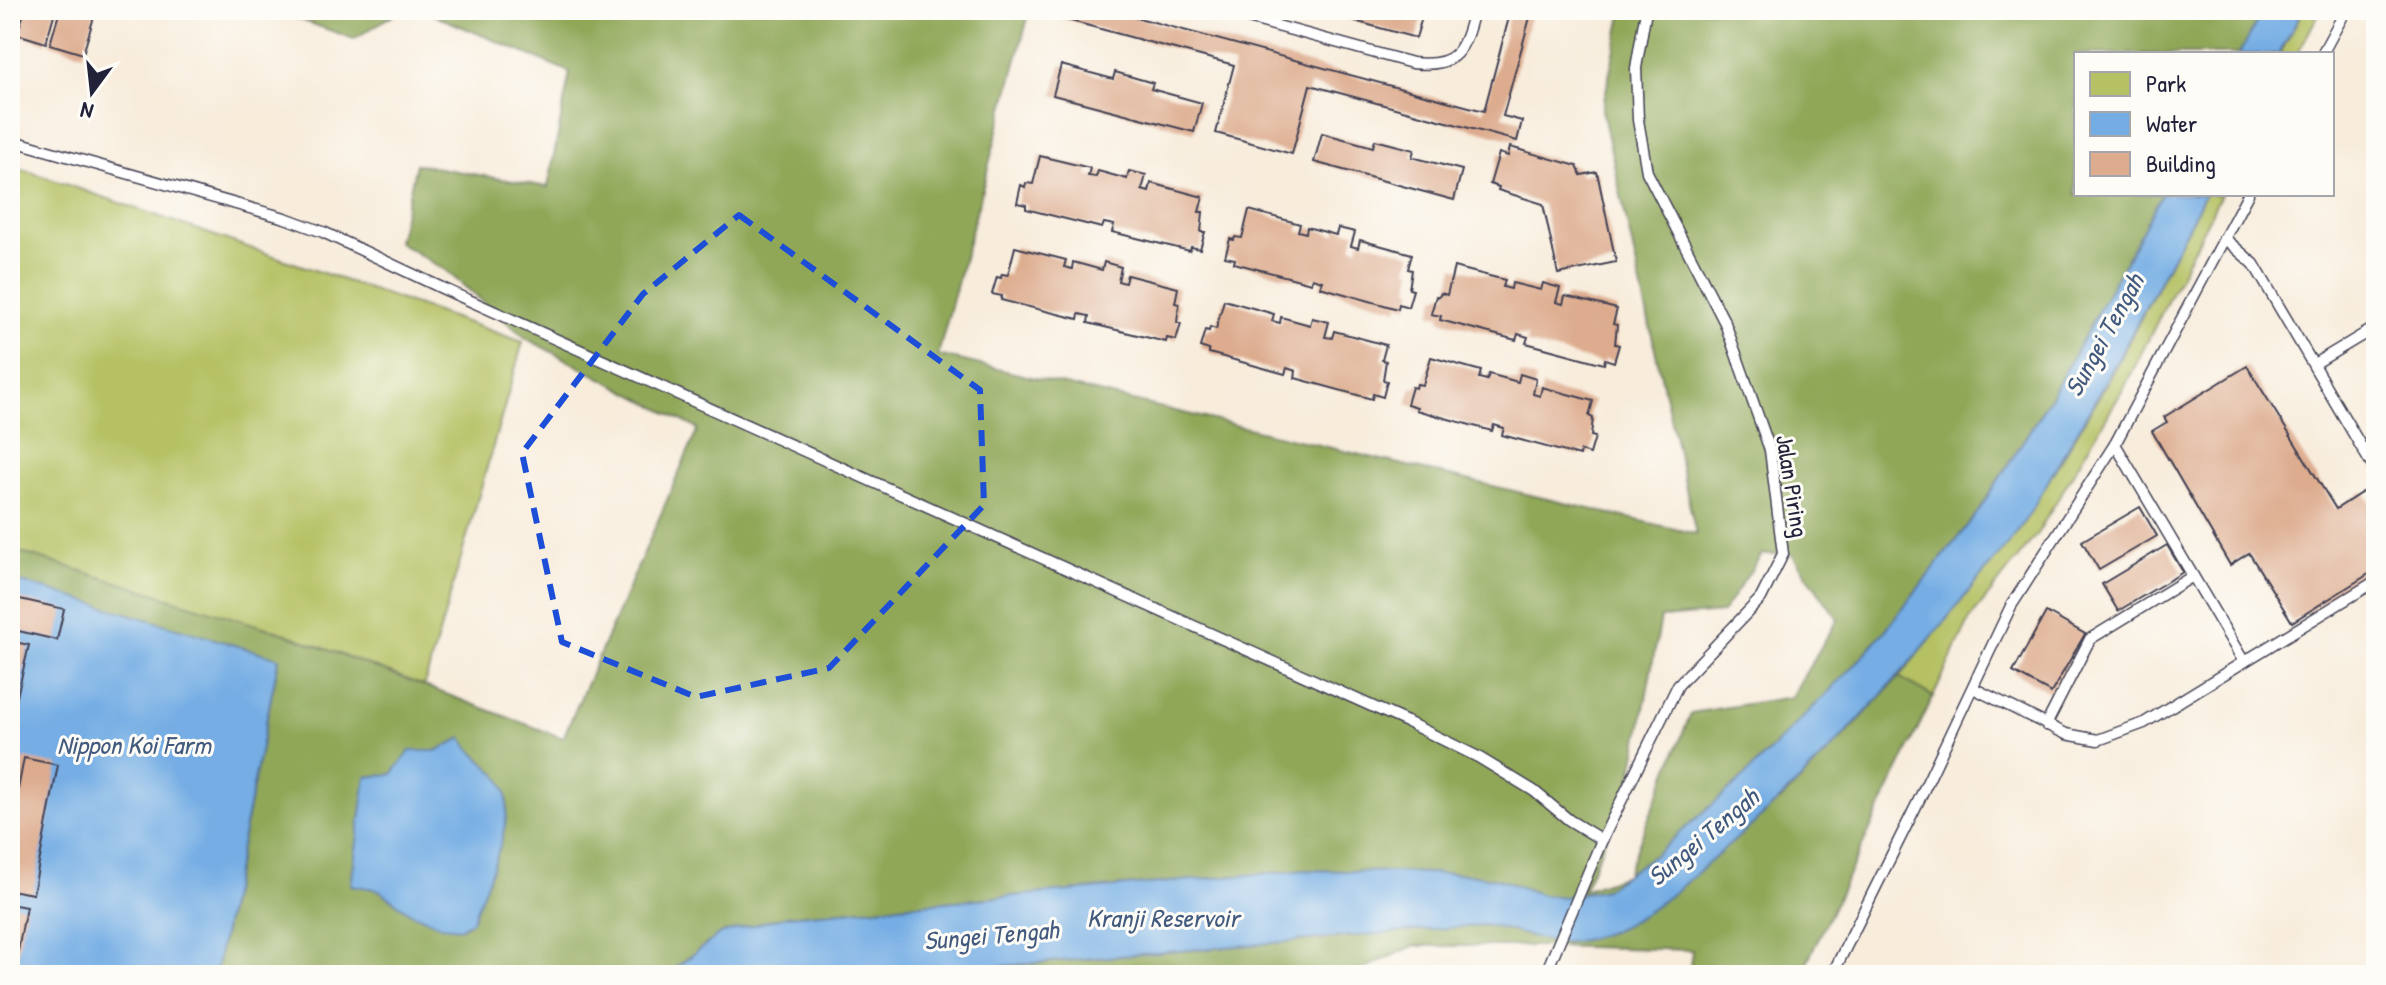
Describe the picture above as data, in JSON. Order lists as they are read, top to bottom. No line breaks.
{"streets":{"lane":["Jalan Piring"]},"water":["Sungei Tengah","Nippon Koi Farm","Kranji Reservoir"],"legend":["Park","Water","Building"],"north":"bottom"}
